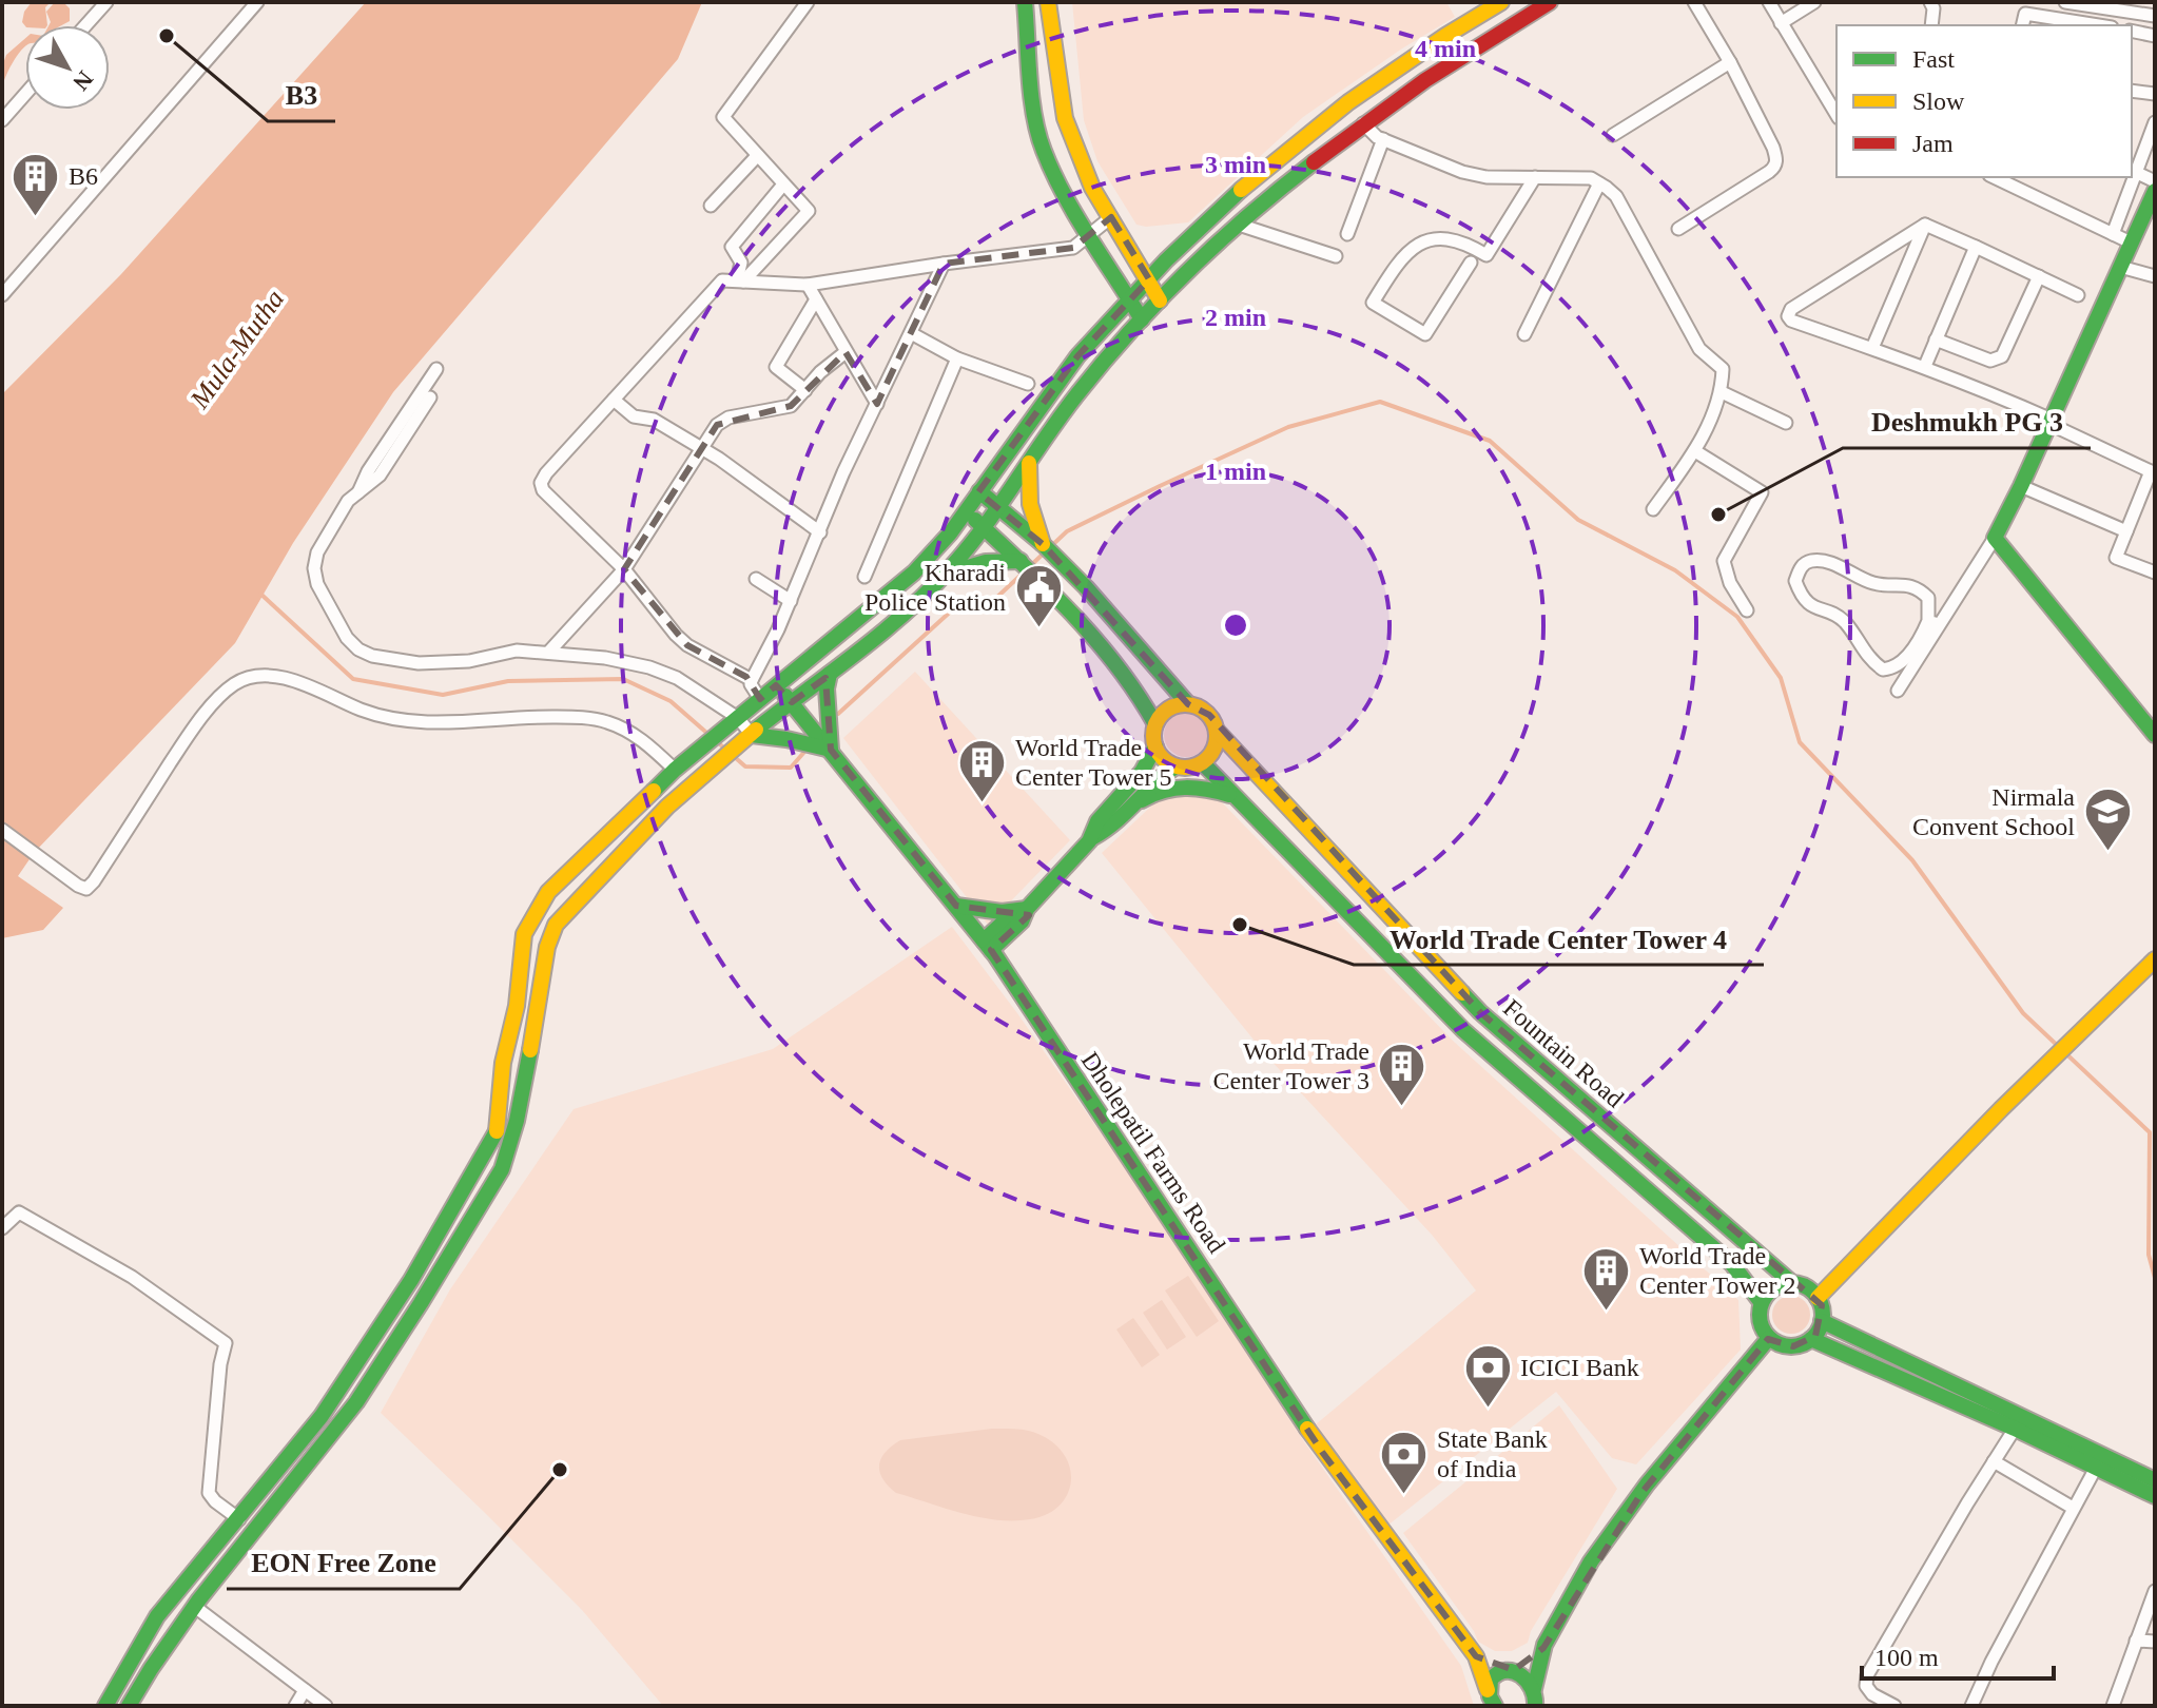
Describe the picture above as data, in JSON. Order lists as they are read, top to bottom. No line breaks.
{"streets":{"street":["Fountain Road","Dholepatil Farms Road"]},"water":["Mula-Mutha"],"places":{"other":["B3","Deshmukh PG 3","World Trade Center Tower 4","EON Free Zone"],"building":["B6","World Trade Center Tower 5","World Trade Center Tower 3","World Trade Center Tower 2"],"public building":["Kharadi Police Station"],"school or university":["Nirmala Convent School"],"bank":["ICICI Bank","State Bank of India"]},"legend":["Fast","Slow","Jam"],"scale_bar":"100 m","north":"bottom right","rings":["4 min","3 min","2 min","1 min"]}
